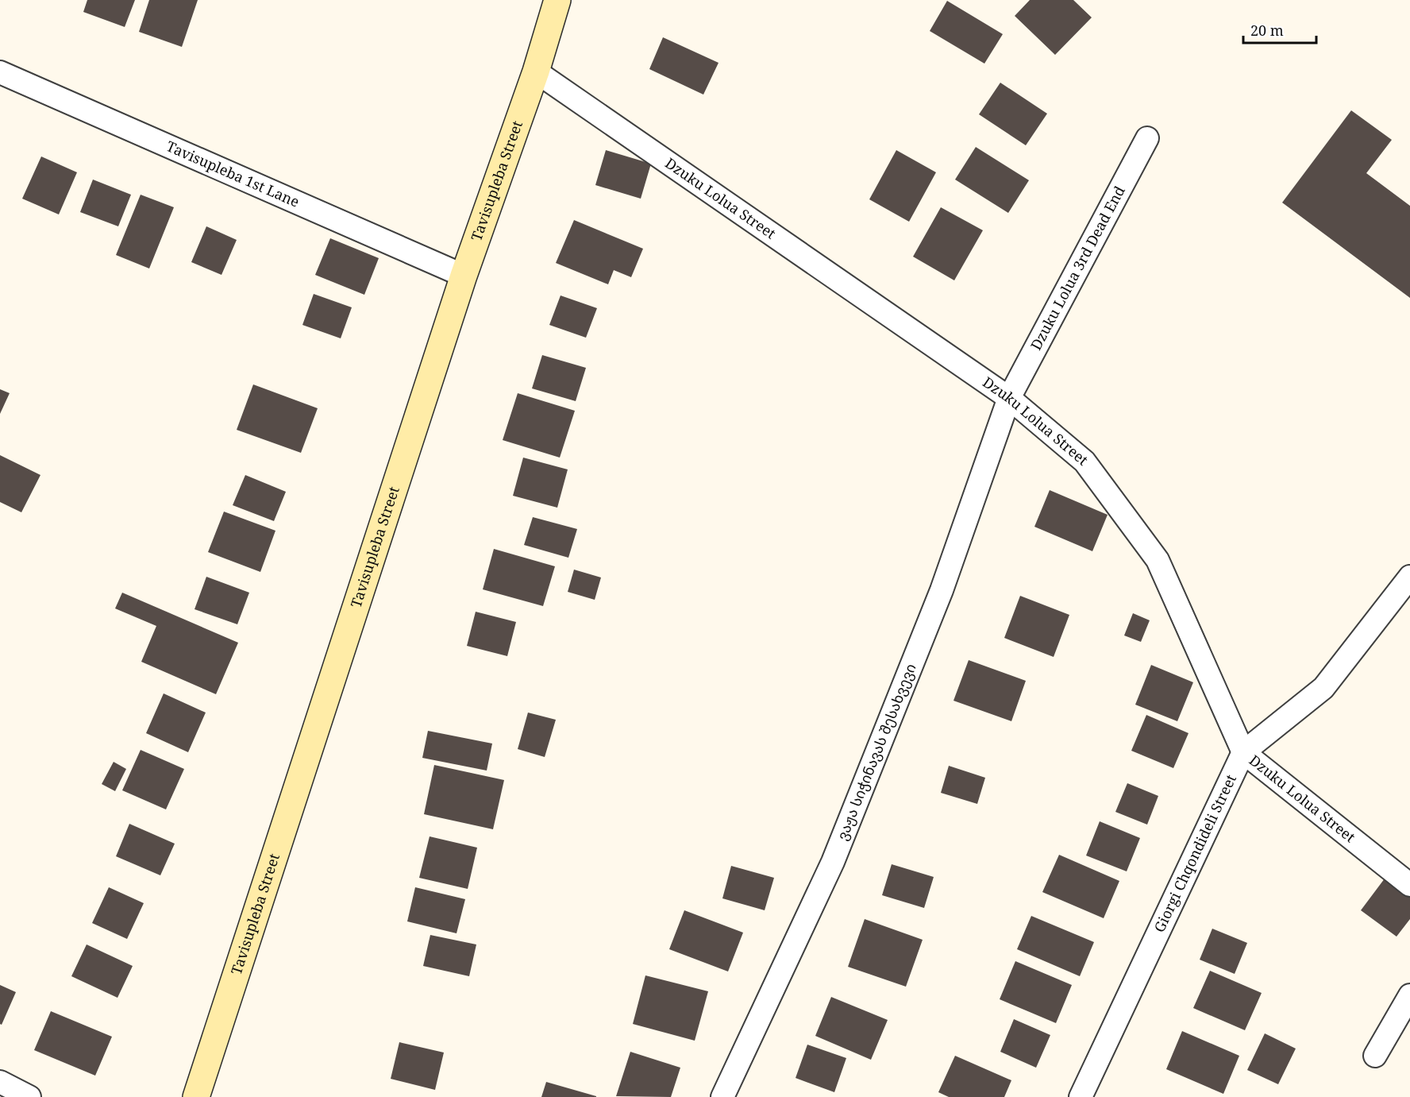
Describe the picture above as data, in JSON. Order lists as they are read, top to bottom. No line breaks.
{"streets":{"main road":["Tavisupleba Street"],"street":["Tavisupleba 1st Lane","Dzuku Lolua Street","Dzuku Lolua 3rd Dead End","ვაჟა სიჭინავას შესახვევი","Giorgi Chqondideli Street"]},"crossings":[["Tavisupleba 1st Lane","Tavisupleba Street"],["Tavisupleba Street","Dzuku Lolua Street"],["Dzuku Lolua Street","Dzuku Lolua 3rd Dead End"],["Dzuku Lolua Street","ვაჟა სიჭინავას შესახვევი"],["Dzuku Lolua Street","Giorgi Chqondideli Street"],["Dzuku Lolua 3rd Dead End","ვაჟა სიჭინავას შესახვევი"]],"scale_bar":"20 m"}
